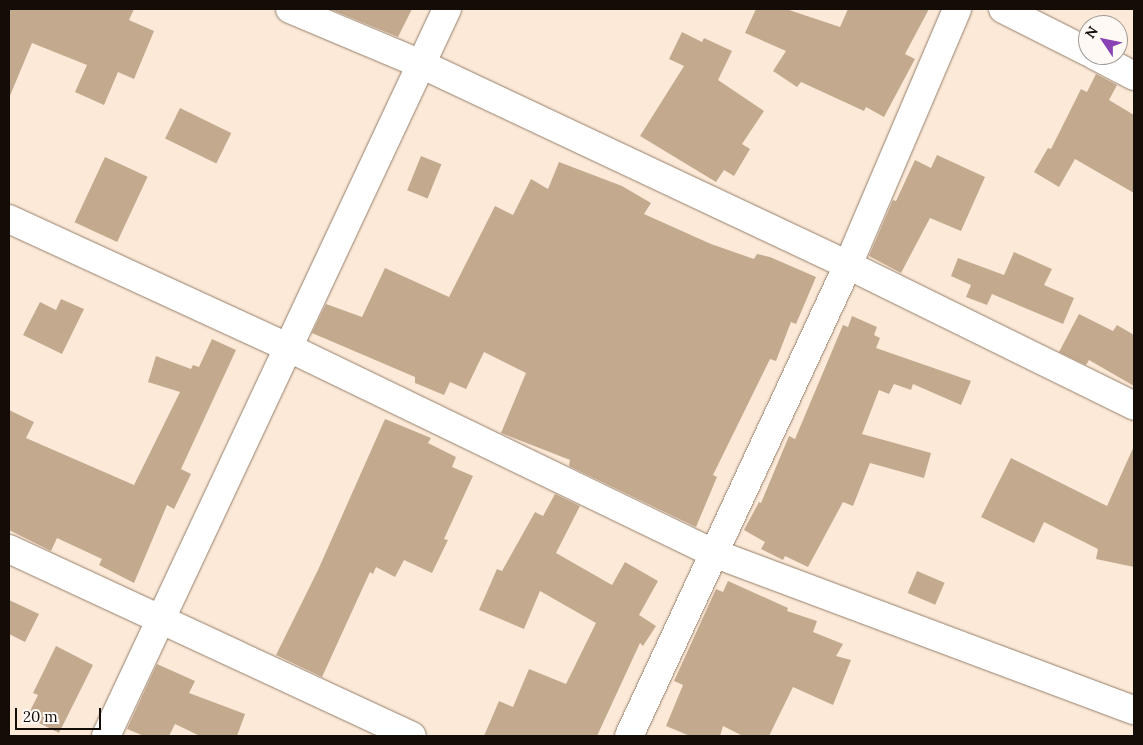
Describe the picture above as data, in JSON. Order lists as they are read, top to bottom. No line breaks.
{"scale_bar":"20 m","north":"top left"}
